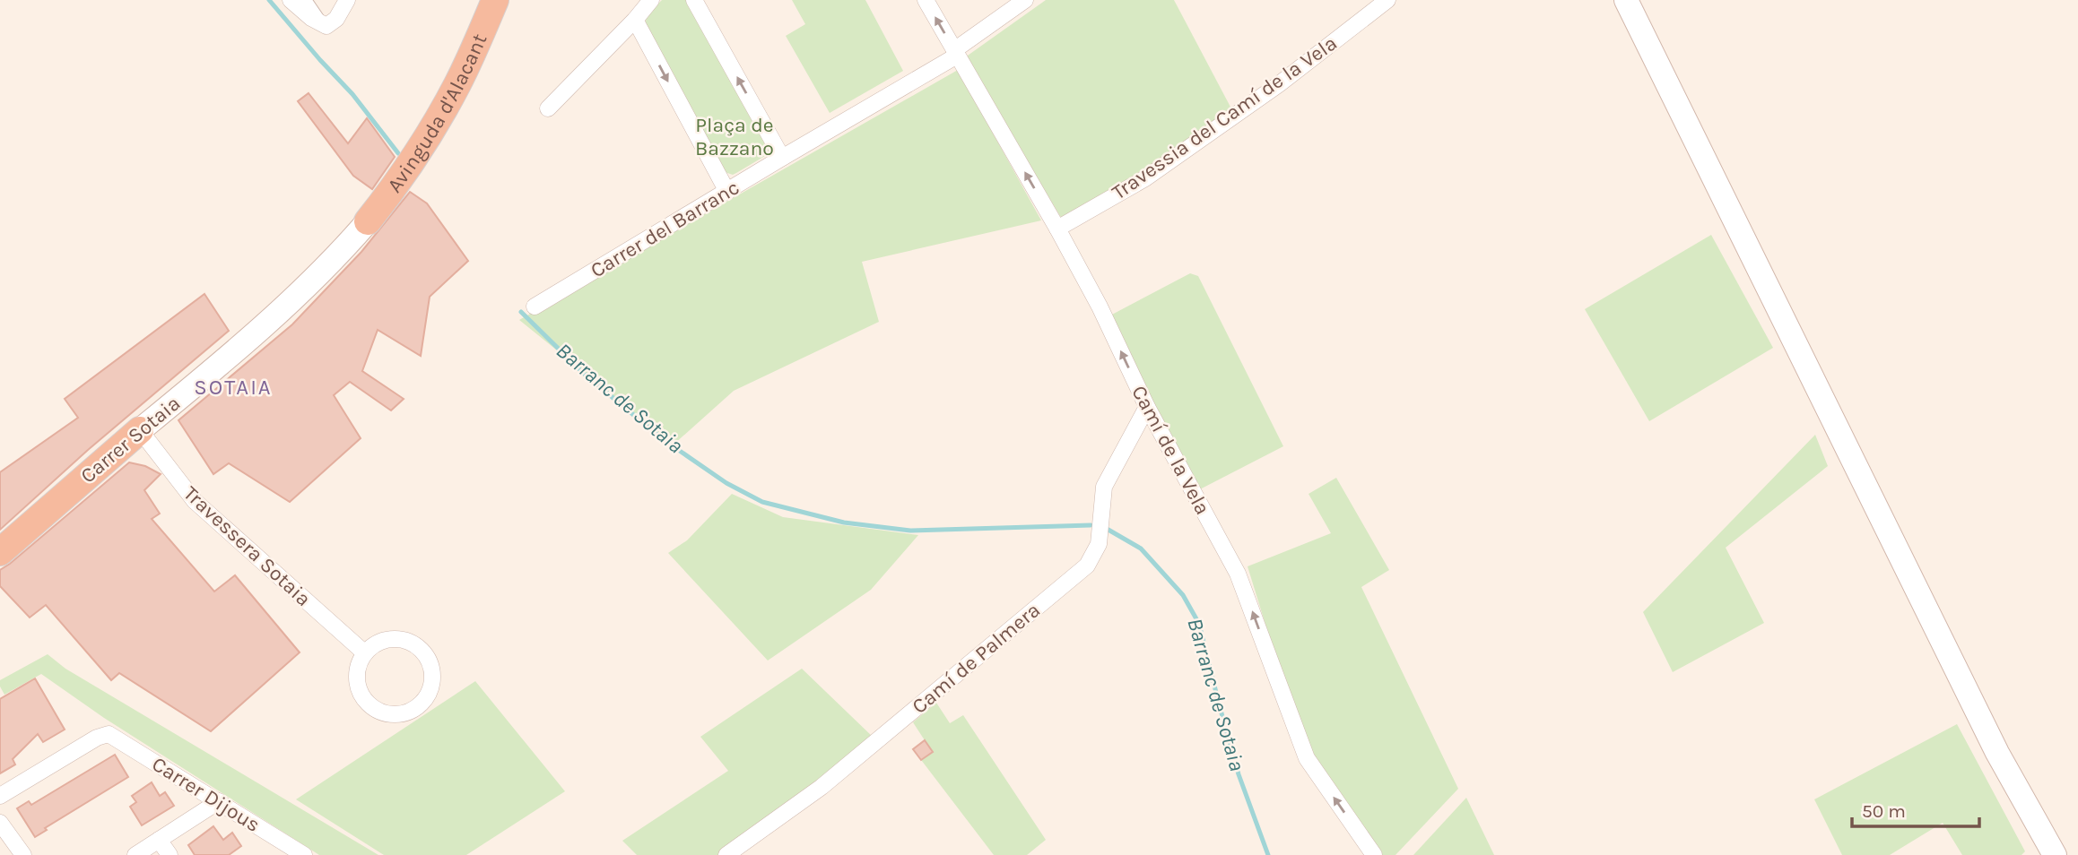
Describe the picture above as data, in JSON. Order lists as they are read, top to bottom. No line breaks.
{"streets":{"highway":["Avinguda d'Alacant","Carrer Sotaia"],"street":["Travessia del Camí de la Vela","Carrer del Barranc","Camí de la Vela","Travessera Sotaia","Camí de Palmera","Carrer Dijous"]},"crossings":[["Avinguda d'Alacant","Carrer Sotaia"],["Travessia del Camí de la Vela","Camí de la Vela"],["Carrer del Barranc","Camí de la Vela"],["Carrer Sotaia","Travessera Sotaia"],["Camí de la Vela","Camí de Palmera"]],"one_way":["Camí de la Vela"],"districts":["SOTAIA"],"water":["Barranc de Sotaia"],"parks":["Plaça de Bazzano"],"scale_bar":"50 m"}
